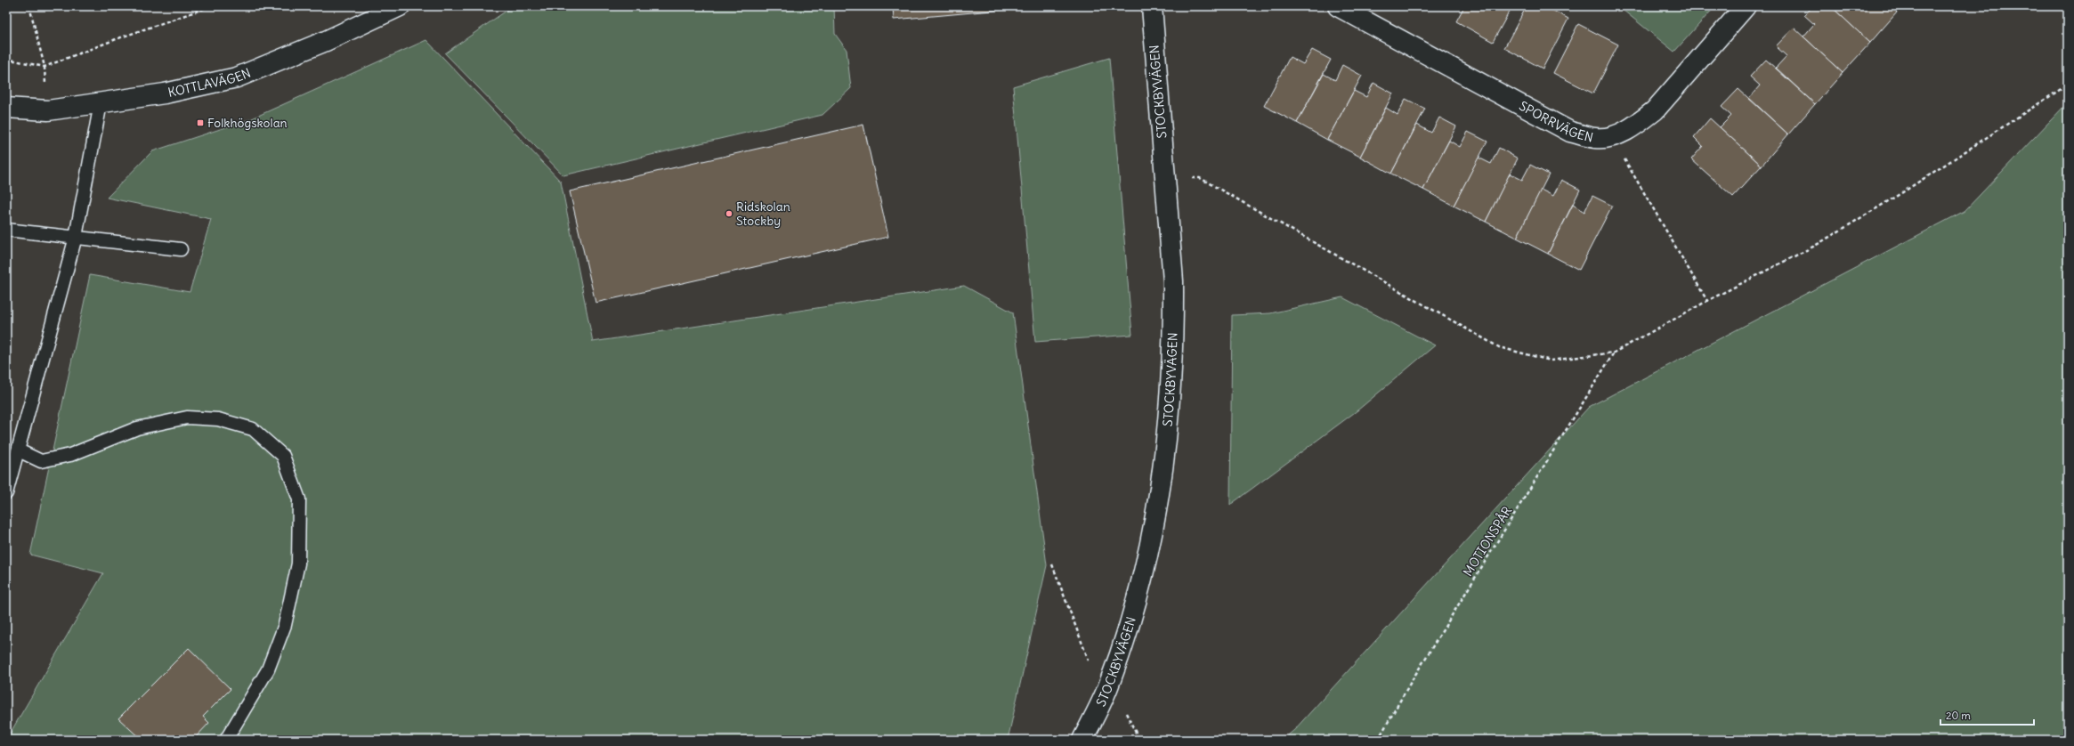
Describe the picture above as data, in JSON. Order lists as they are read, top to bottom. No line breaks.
{"streets":{"street":["KOTTLAVÄGEN","STOCKBYVÄGEN","SPORRVÄGEN"],"path":["MOTIONSPÅR"]},"places":{"transit":["Folkhögskolan"],"other":["Ridskolan Stockby"]},"scale_bar":"20 m"}
